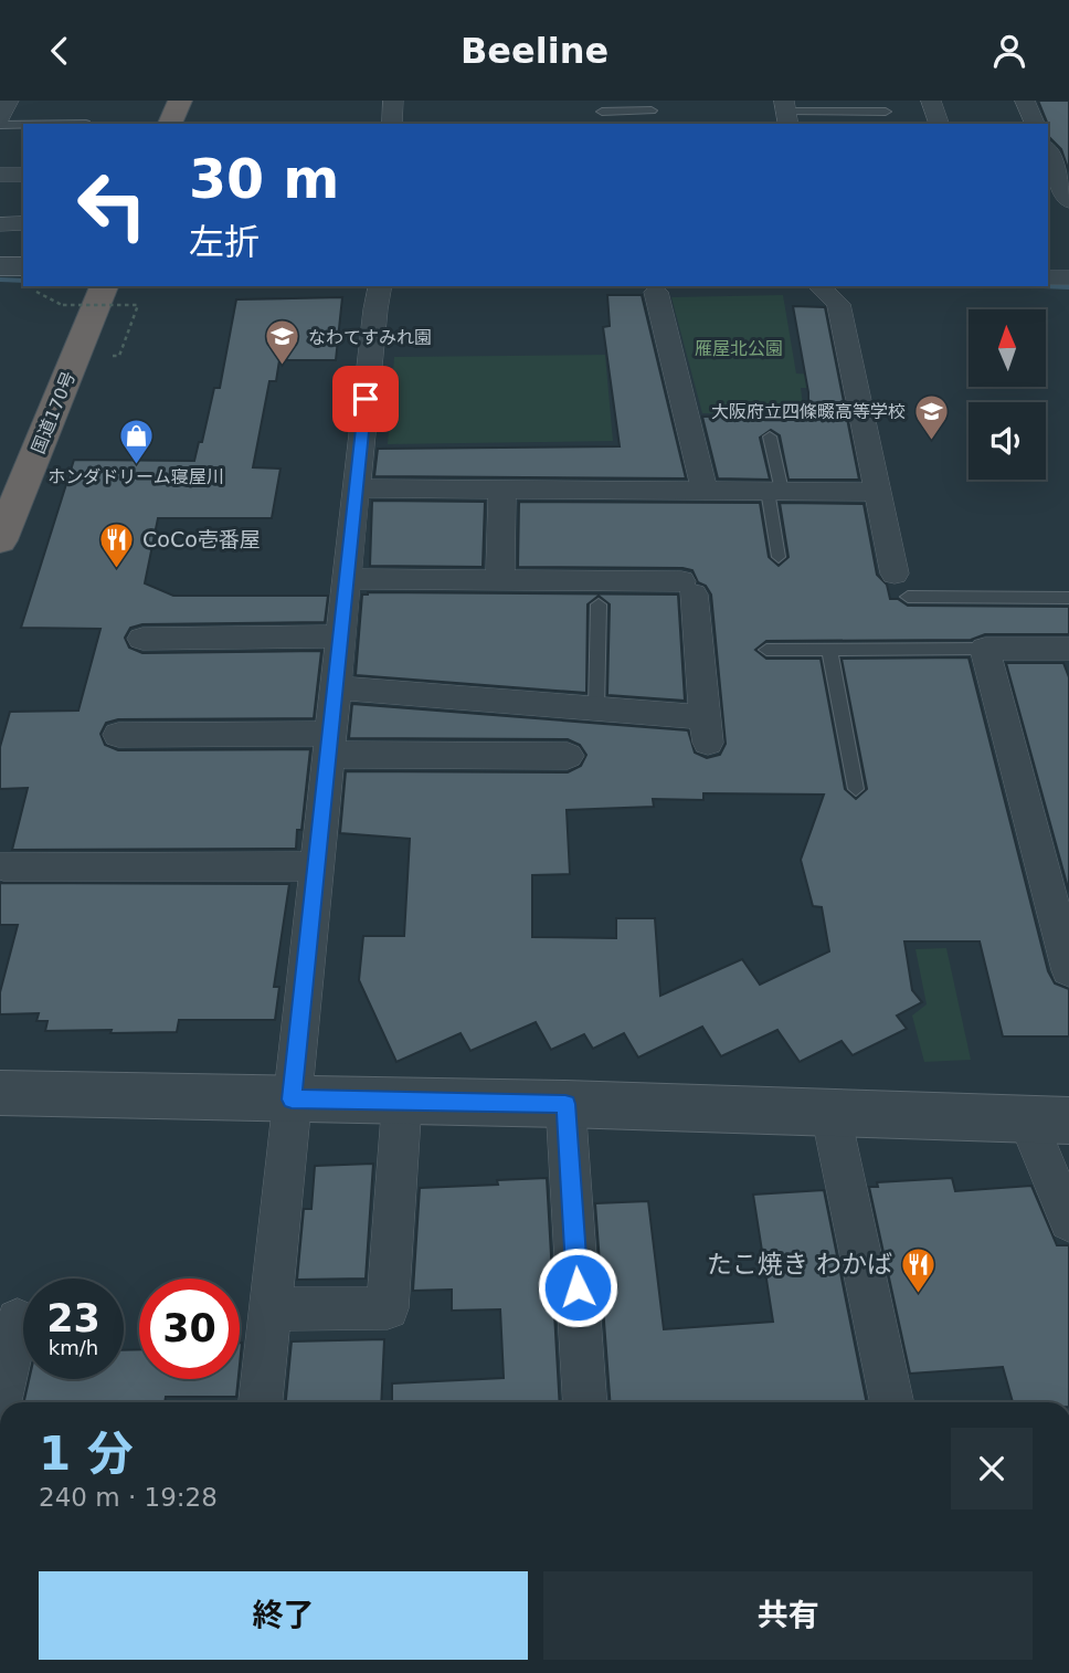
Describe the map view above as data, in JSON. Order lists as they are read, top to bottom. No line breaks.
{"streets":{"highway":["国道170号"]},"parks":["雁屋北公園"],"places":{"school or university":["なわてすみれ園","大阪府立四條畷高等学校"],"shop":["ホンダドリーム寝屋川"],"restaurant":["CoCo壱番屋","たこ焼き わかば"]},"north":"top","page":{"header":"Beeline","turn":["30 m","左折"],"speed":"23 km/h","limit":"30","heading":["1 分","240 m · 19:28"],"buttons":["終了","共有"]}}
